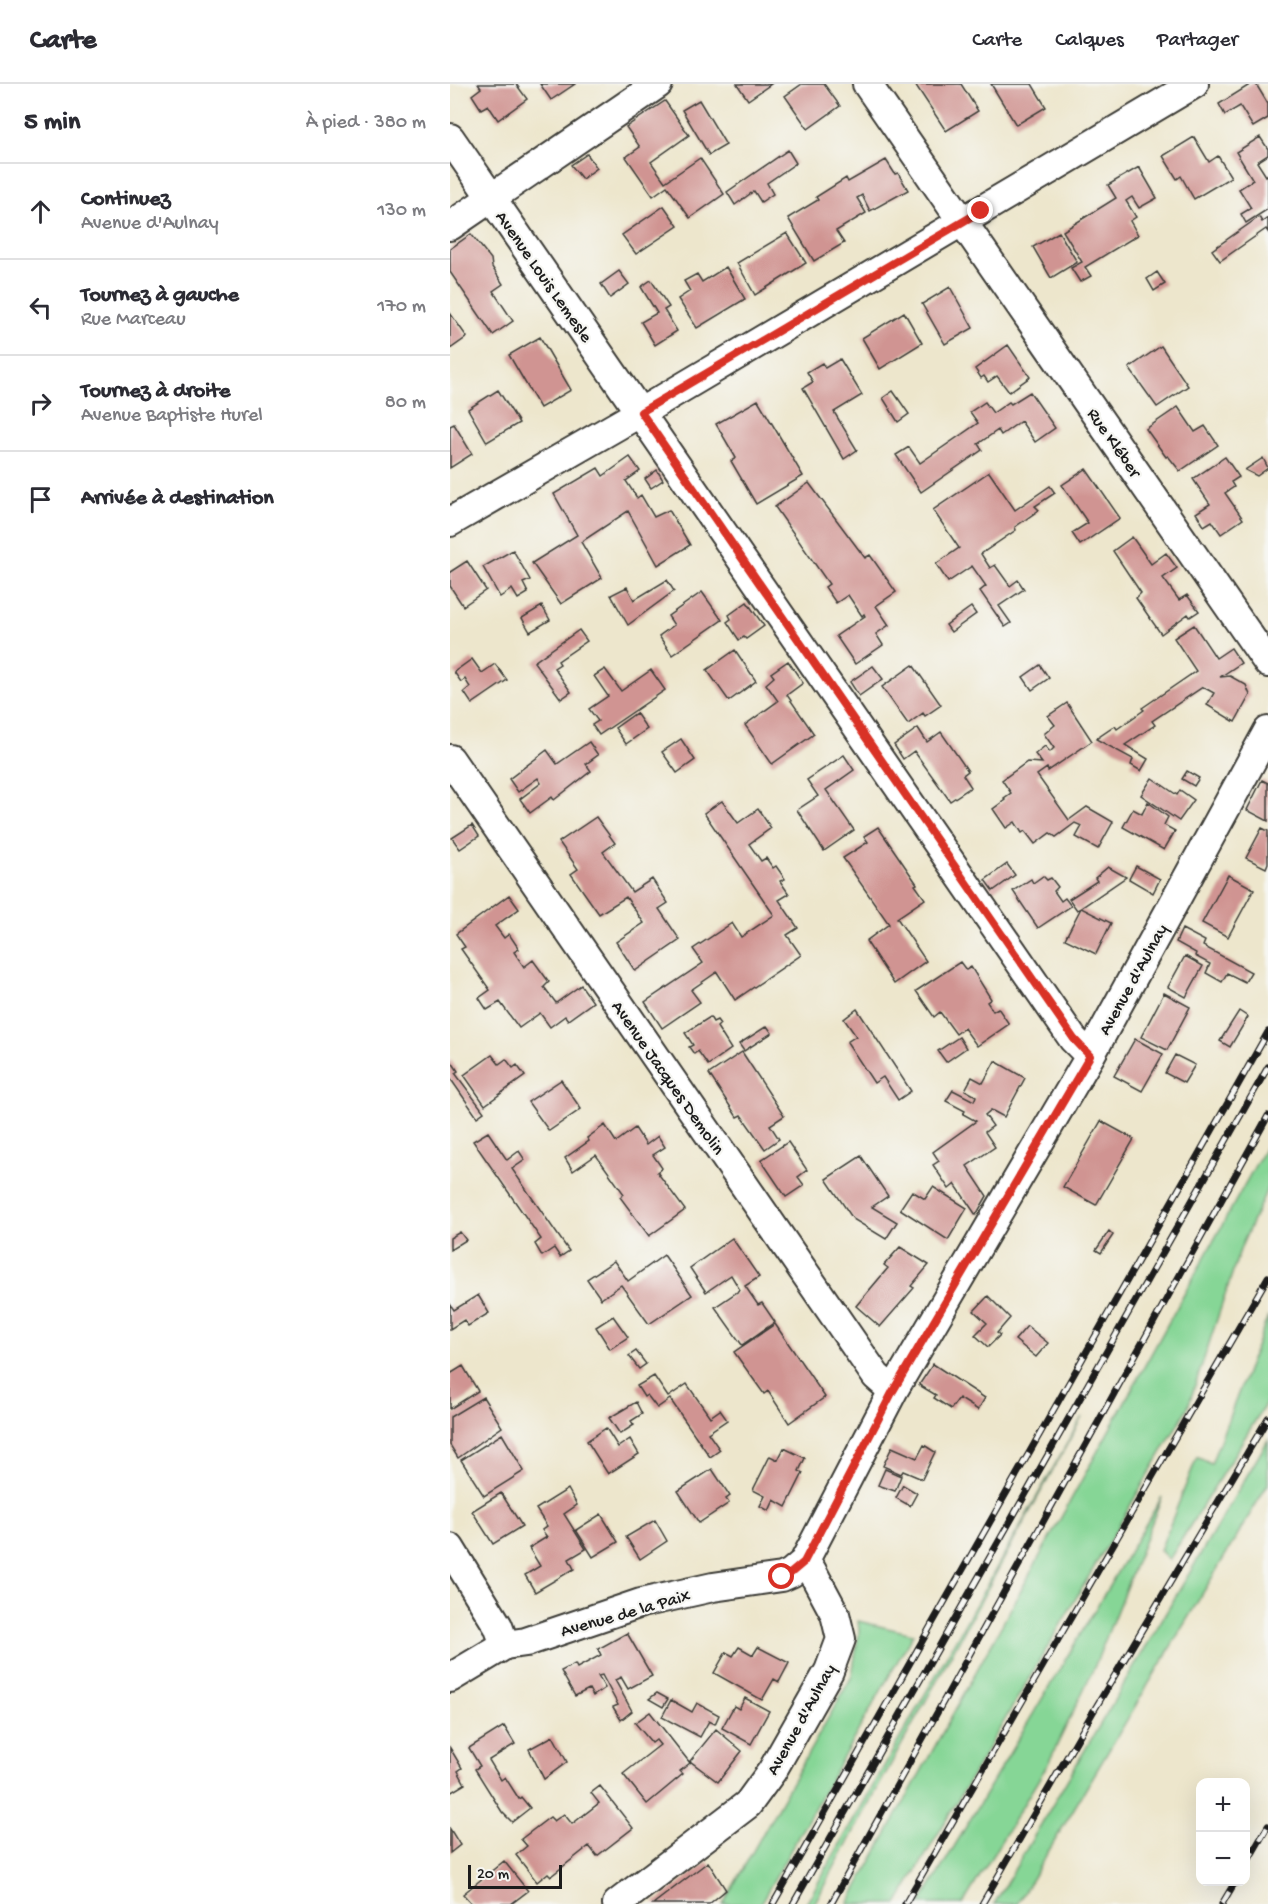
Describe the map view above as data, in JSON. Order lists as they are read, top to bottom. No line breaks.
{"streets":{"street":["Avenue Louis Lemesle","Rue Kléber","Avenue d'Aulnay","Avenue Jacques Demolin","Avenue de la Paix"]},"crossings":[["Avenue Louis Lemesle","Avenue d'Aulnay"],["Avenue d'Aulnay","Avenue Jacques Demolin"],["Avenue d'Aulnay","Avenue de la Paix"]],"scale_bar":"20 m","page":{"header":"Carte","nav":["Carte","Calques","Partager"],"heading":["5 min","À pied · 380 m"],"list":[["Continuez","Avenue d'Aulnay","130 m"],["Tournez à gauche","Rue Marceau","170 m"],["Tournez à droite","Avenue Baptiste Hurel","80 m"],"Arrivée à destination"],"map_buttons":["+","−"],"scale":"20 m"}}
